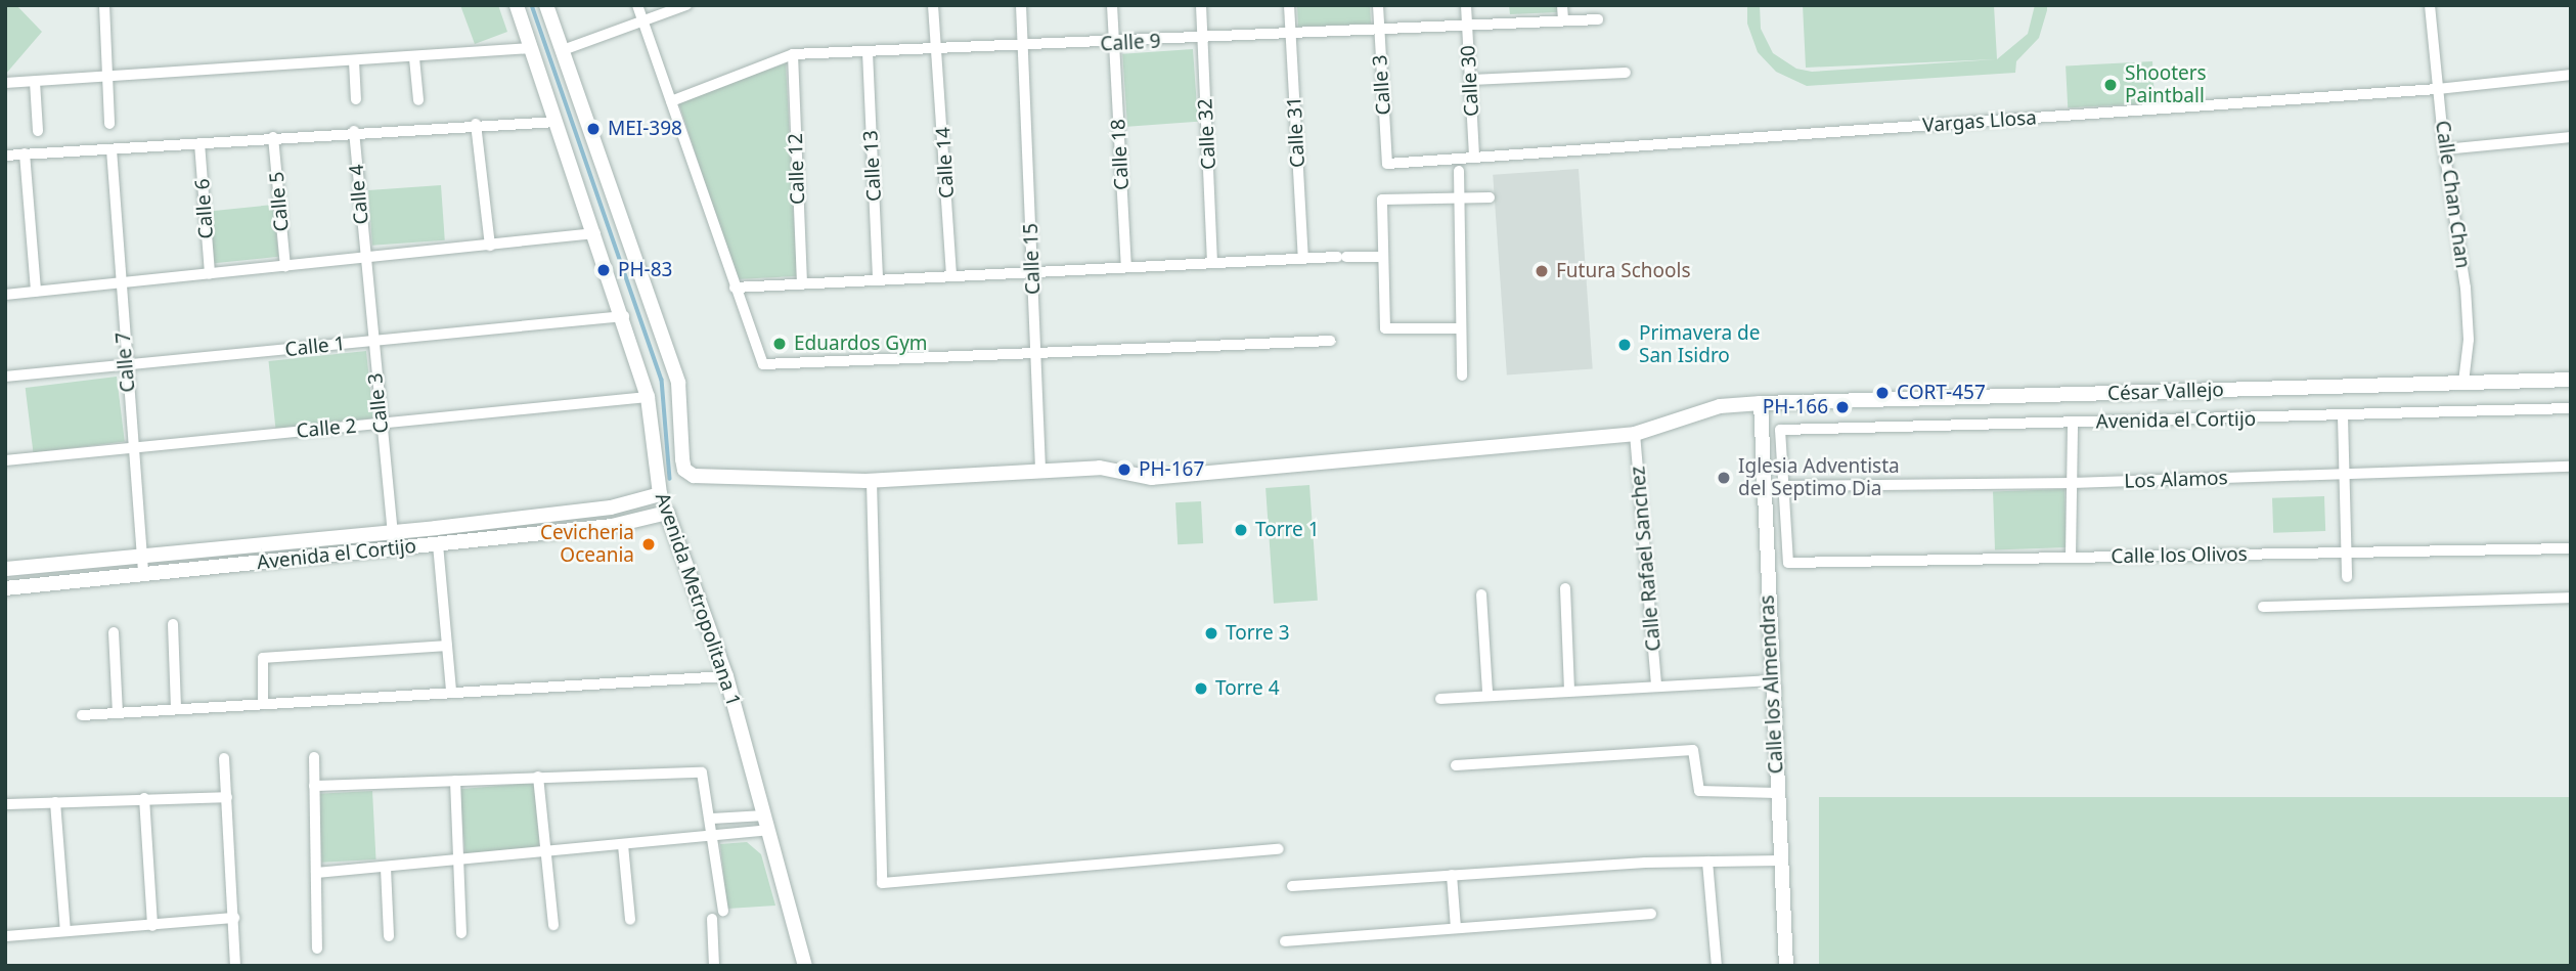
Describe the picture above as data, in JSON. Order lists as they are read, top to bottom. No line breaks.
{"streets":{"street":["Calle 9","Calle 30","Calle 3","Vargas Llosa","Calle 31","Calle 32","Calle 18","Calle 14","Calle 13","Calle 12","Calle 4","Calle Chan Chan","Calle 5","Calle 6","Calle 15","Calle 1","Calle 7","César Vallejo","Avenida el Cortijo","Calle 2","Los Alamos","Calle los Olivos","Calle Rafael Sanchez","Avenida Metropolitana 1","Calle los Almendras"]},"crossings":[["Calle 9","Calle 30"],["Calle 9","Calle 3"],["Calle 9","Calle 31"],["Calle 9","Calle 32"],["Calle 9","Calle 18"],["Calle 9","Calle 14"],["Calle 9","Calle 13"],["Calle 9","Calle 12"],["Calle 9","Calle 15"],["Calle 30","Vargas Llosa"],["Calle 3","Vargas Llosa"],["Calle 3","Calle 4"],["Calle 3","Calle 1"],["Calle 3","Avenida el Cortijo"],["Calle 3","Calle 2"],["Vargas Llosa","Calle Chan Chan"],["Calle Chan Chan","César Vallejo"],["Calle 15","César Vallejo"],["Calle 1","Calle 7"],["Calle 1","Avenida Metropolitana 1"],["Calle 7","Avenida el Cortijo"],["Calle 7","Calle 2"],["César Vallejo","Calle Rafael Sanchez"],["César Vallejo","Calle los Almendras"],["Avenida el Cortijo","Los Alamos"],["Avenida el Cortijo","Calle los Olivos"],["Avenida el Cortijo","Avenida Metropolitana 1"],["Calle 2","Avenida Metropolitana 1"],["Los Alamos","Calle los Olivos"]],"places":["Shooters Paintball","MEI-398","PH-83","Futura Schools","Eduardos Gym","Primavera de San Isidro","CORT-457","PH-166","PH-167","Iglesia Adventista del Septimo Dia","Torre 1","Cevicheria Oceania","Torre 3","Torre 4"]}
